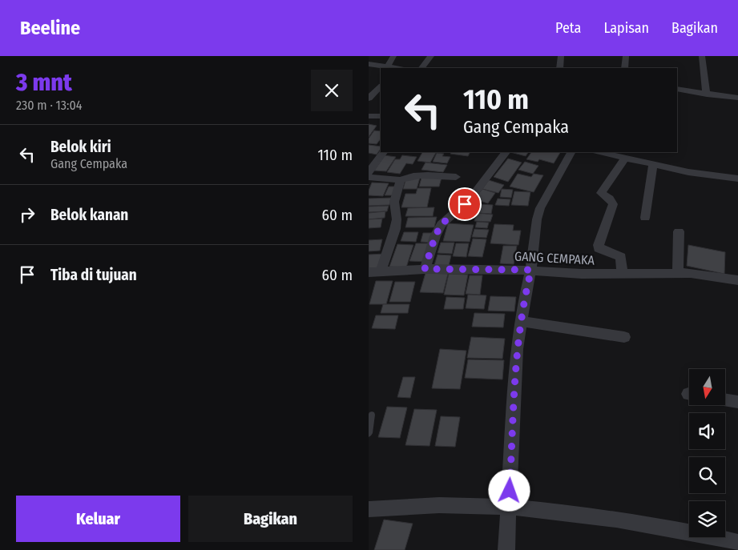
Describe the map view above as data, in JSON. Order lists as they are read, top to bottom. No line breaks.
{"streets":{"street":["GANG CEMPAKA"]},"north":"bottom","page":{"header":"Beeline","nav":["Peta","Lapisan","Bagikan"],"heading":["3 mnt","230 m · 13:04"],"turn":["110 m","Gang Cempaka"],"list":[{"name":"Belok kiri","note":"Gang Cempaka","value":"110 m"},{"name":"Belok kanan","value":"60 m"},{"name":"Tiba di tujuan","value":"60 m"}],"buttons":["Keluar","Bagikan"]}}
